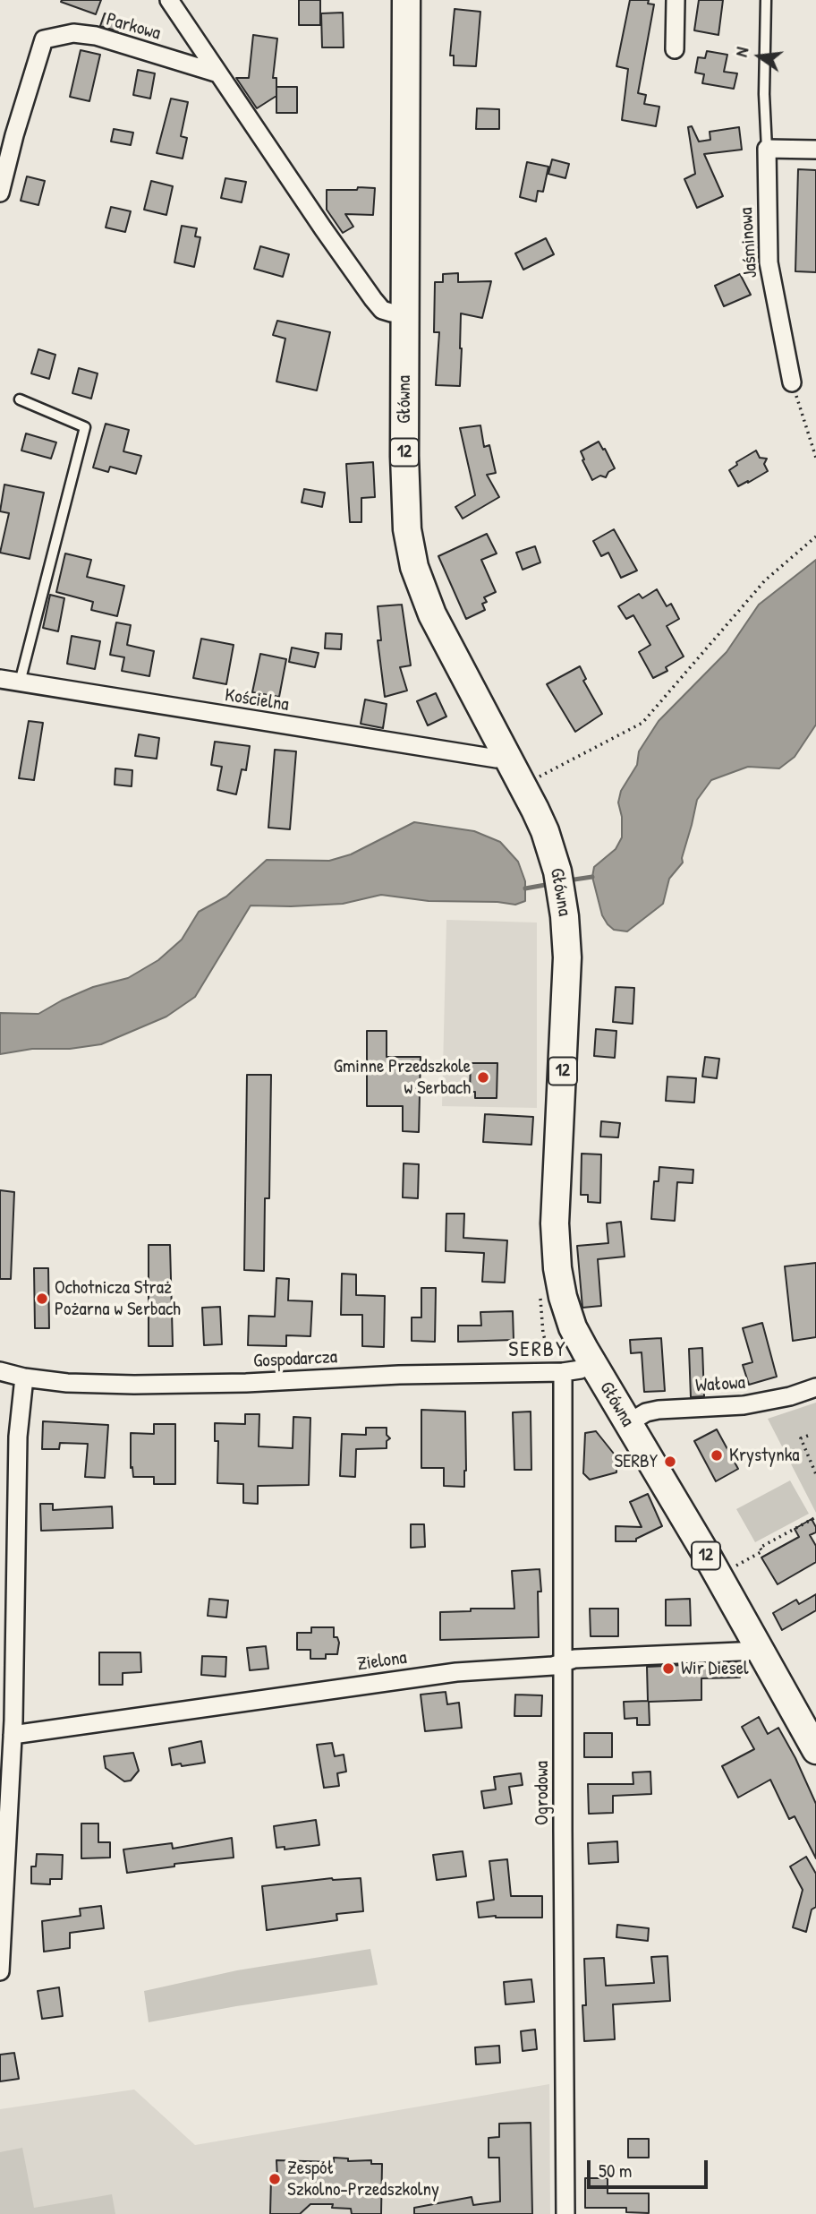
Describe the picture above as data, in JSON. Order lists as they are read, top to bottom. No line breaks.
{"streets":{"main road":["Główna","12"],"street":["Parkowa","Jaśminowa","Kościelna","Gospodarcza","Wałowa","Zielona","Ogrodowa"]},"crossings":[["Parkowa","Główna"],["Główna","Kościelna"],["Główna","Gospodarcza"],["Główna","Wałowa"],["Główna","Zielona"],["Gospodarcza","Ogrodowa"],["Zielona","Ogrodowa"]],"districts":["SERBY"],"places":["Gminne Przedszkole w Serbach","Ochotnicza Straż Pożarna w Serbach","Krystynka","SERBY","Wir Diesel","Zespół Szkolno-Przedszkolny"],"scale_bar":"50 m","north":"left"}
